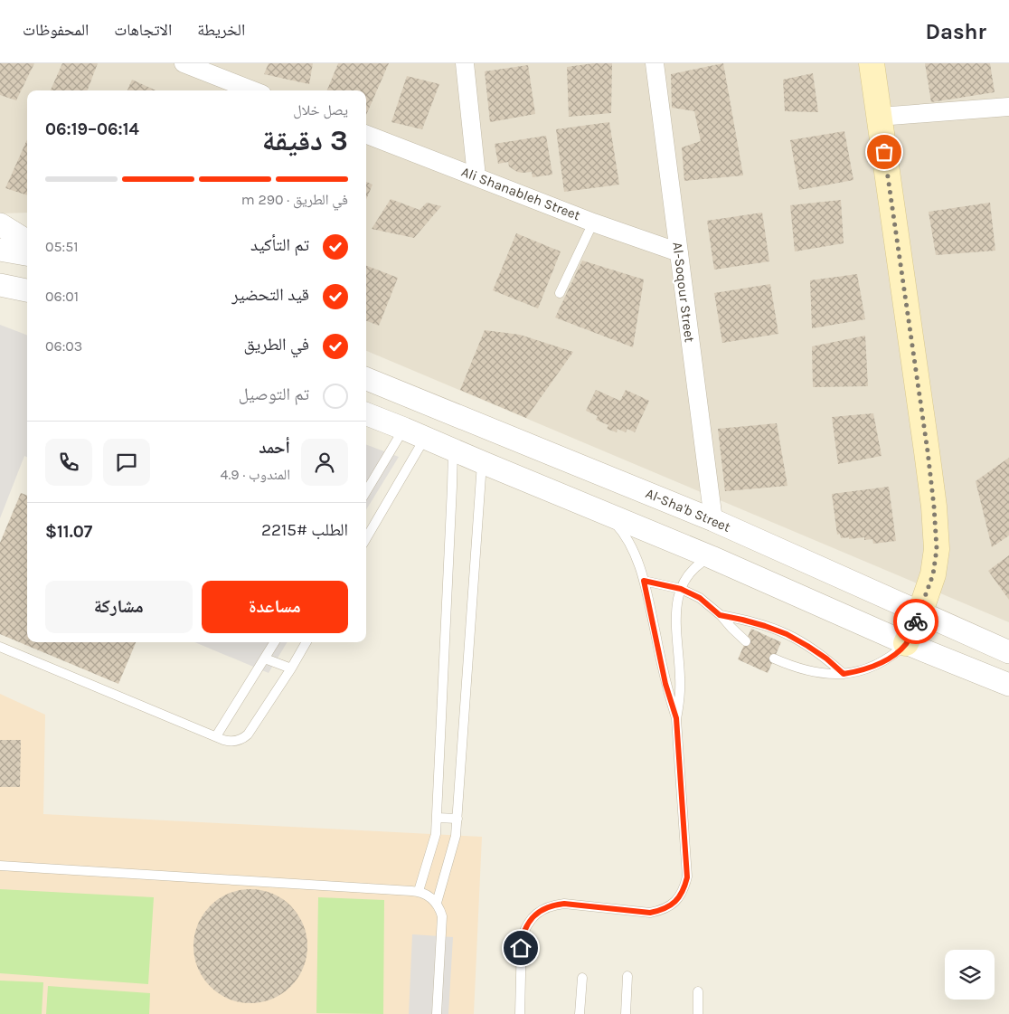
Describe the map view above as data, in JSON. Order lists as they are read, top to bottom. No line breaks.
{"streets":{"street":["Ali Shanableh Street","Al-Soqour Street","Al-Sha'b Street"]},"crossings":[["Ali Shanableh Street","Al-Soqour Street"],["Al-Soqour Street","Al-Sha'b Street"]],"page":{"header":"Dashr","nav":["الخريطة","الاتجاهات","المحفوظات"],"heading":["3 دقيقة","يصل خلال","06:14–06:19"],"panel":["أحمد","المندوب · 4.9","الطلب #2215","$11.07"],"bar":"في الطريق · 290 m","list":[["تم التأكيد","05:51"],["قيد التحضير","06:01"],["في الطريق","06:03"],"تم التوصيل"],"buttons":["مساعدة","مشاركة"]}}
